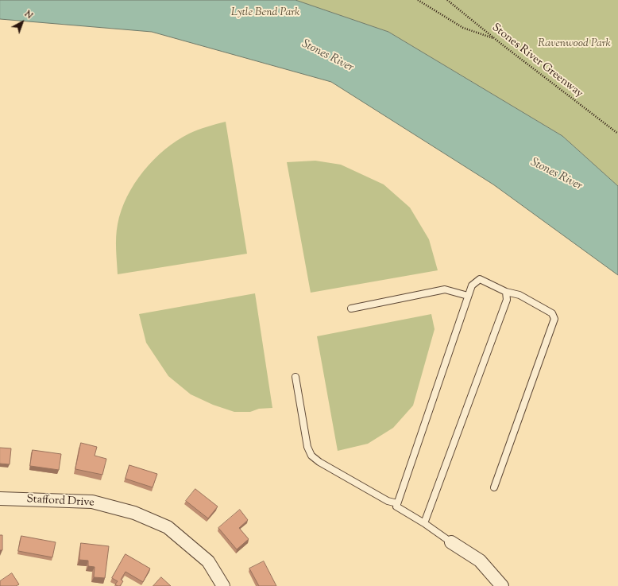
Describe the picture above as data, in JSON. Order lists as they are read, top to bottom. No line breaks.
{"streets":{"street":["Stafford Drive"],"path":["Stones River Greenway"]},"water":["Stones River"],"parks":["Lytle Bend Park","Ravenwood Park"],"north":"top right"}
